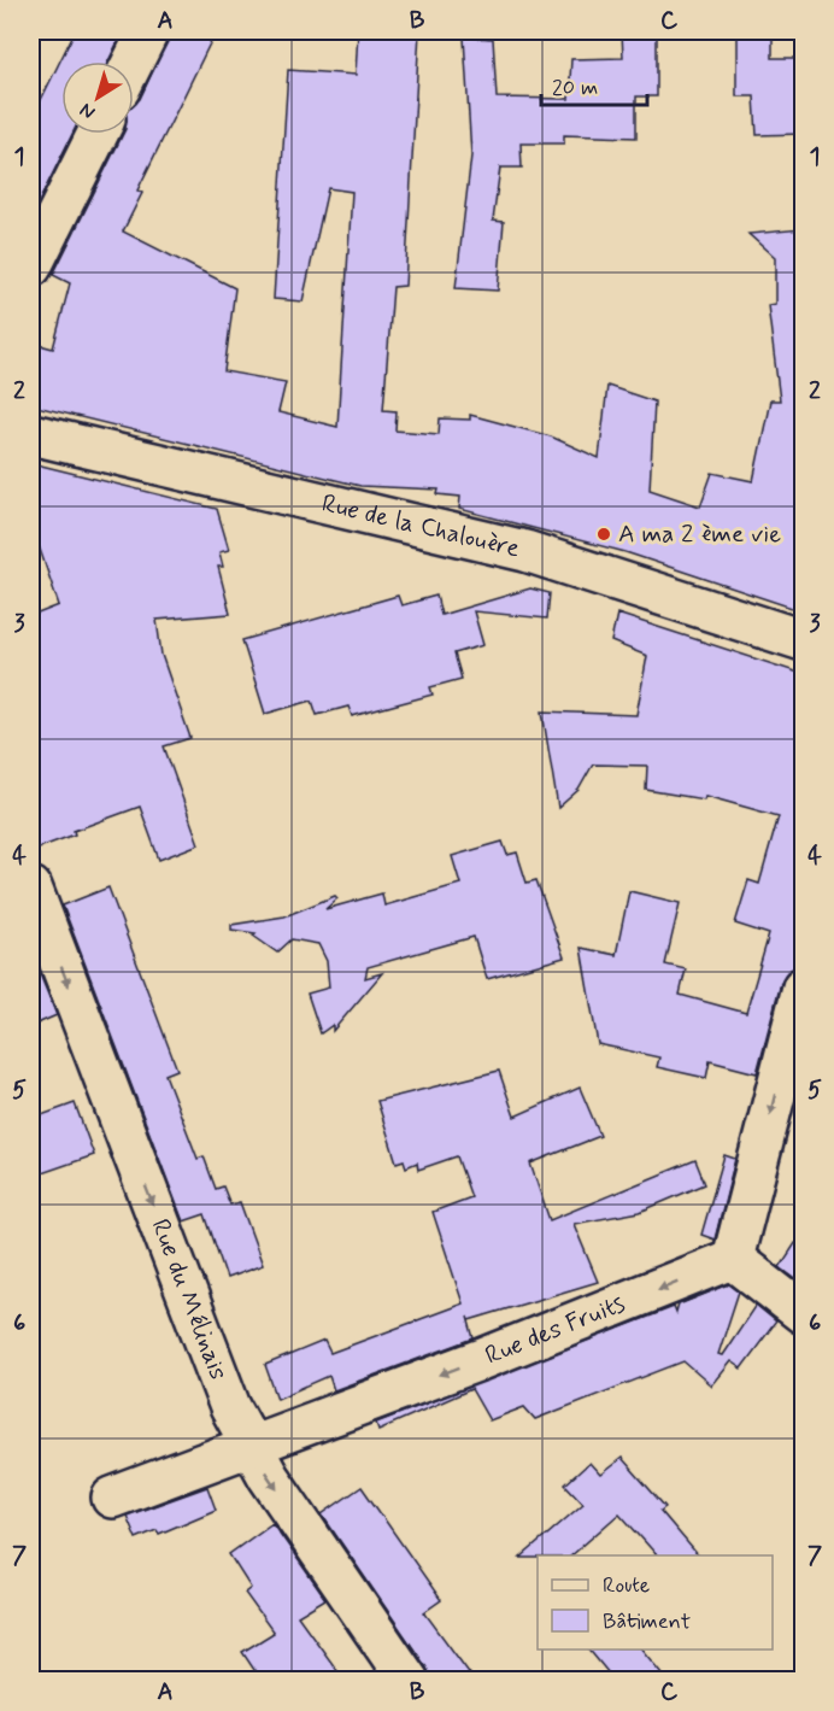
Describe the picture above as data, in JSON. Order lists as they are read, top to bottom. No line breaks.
{"streets":{"street":["Rue de la Chalouère","Rue du Mélinais","Rue des Fruits"]},"crossings":[["Rue du Mélinais","Rue des Fruits"]],"one_way":["Rue du Mélinais","Rue des Fruits"],"places":["A ma 2 ème vie"],"legend":["Route","Bâtiment"],"scale_bar":"20 m","north":"bottom left","grid":{"columns":["A","B","C"],"rows":["1","2","3","4","5","6","7"]}}
